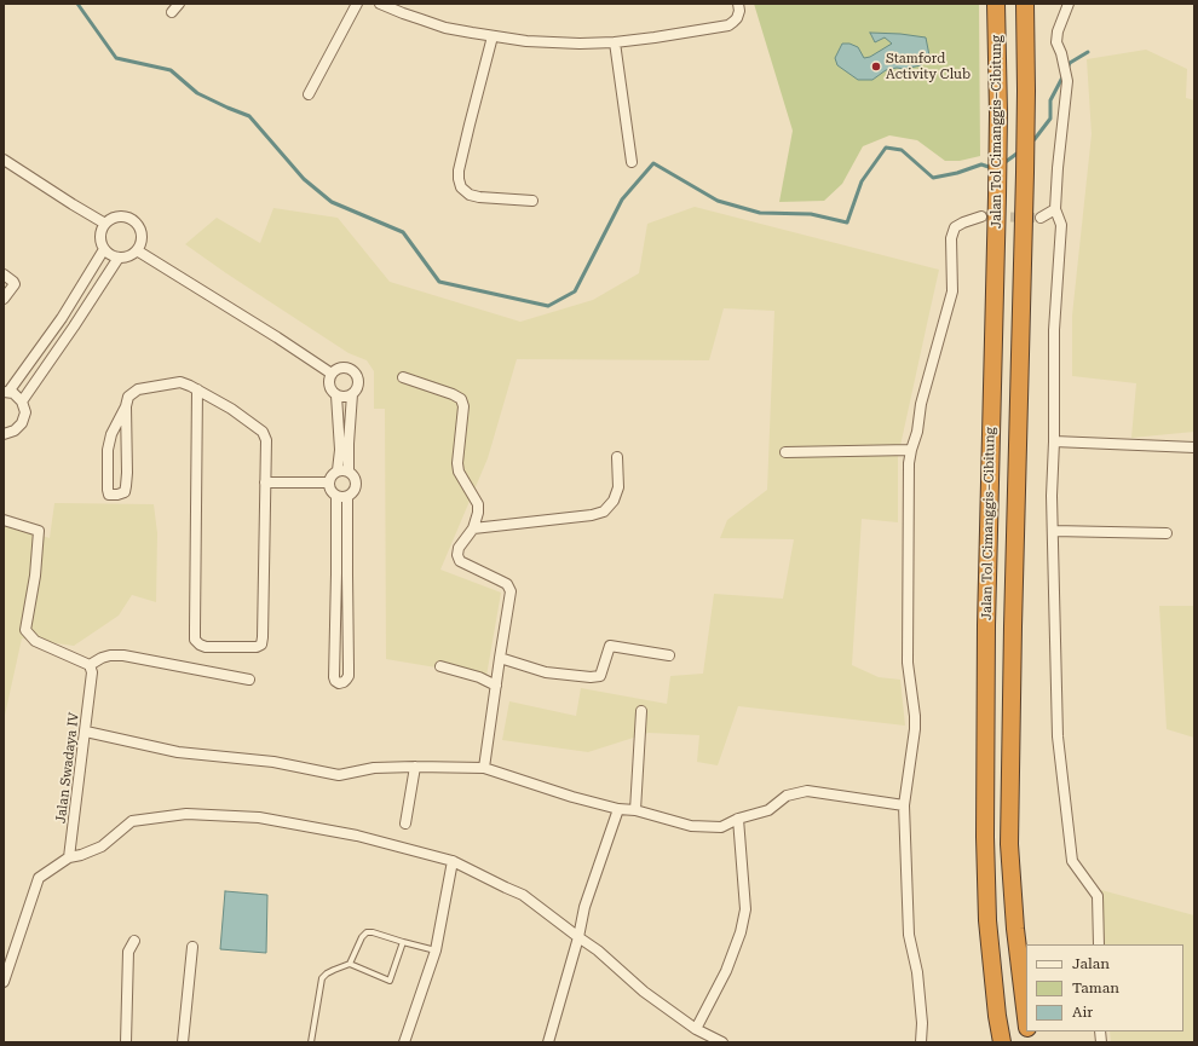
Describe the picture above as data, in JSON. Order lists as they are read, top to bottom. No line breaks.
{"streets":{"highway":["Jalan Tol Cimanggis–Cibitung"],"street":["Jalan Swadaya IV"]},"places":["Stamford Activity Club"],"legend":["Jalan","Taman","Air"]}
